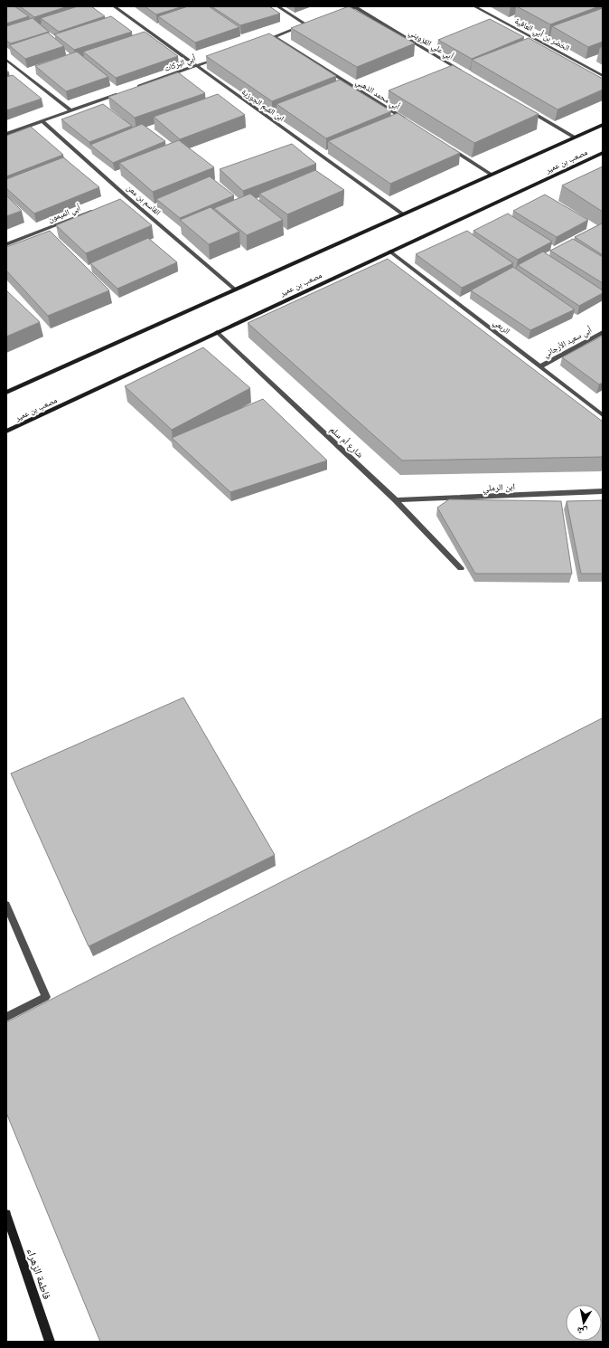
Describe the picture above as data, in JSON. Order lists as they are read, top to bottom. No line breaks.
{"streets":{"street":["الخضر بن أبي العافية","أبي علي القزويني","أبي البركات","أبي محمد الذهبي","ابن القيم الجوزية","مصعب بن عمير","القاسم بن معن","أبي الميمون","الربعي","أبي سعيد الأرجاني","شارع أم سلم","ابن الرملي","فاطمة الزهراء"]},"crossings":[["أبي البركات","ابن القيم الجوزية"],["ابن القيم الجوزية","مصعب بن عمير"],["مصعب بن عمير","القاسم بن معن"],["مصعب بن عمير","الربعي"],["مصعب بن عمير","شارع أم سلم"],["الربعي","أبي سعيد الأرجاني"],["شارع أم سلم","ابن الرملي"]],"north":"bottom"}
